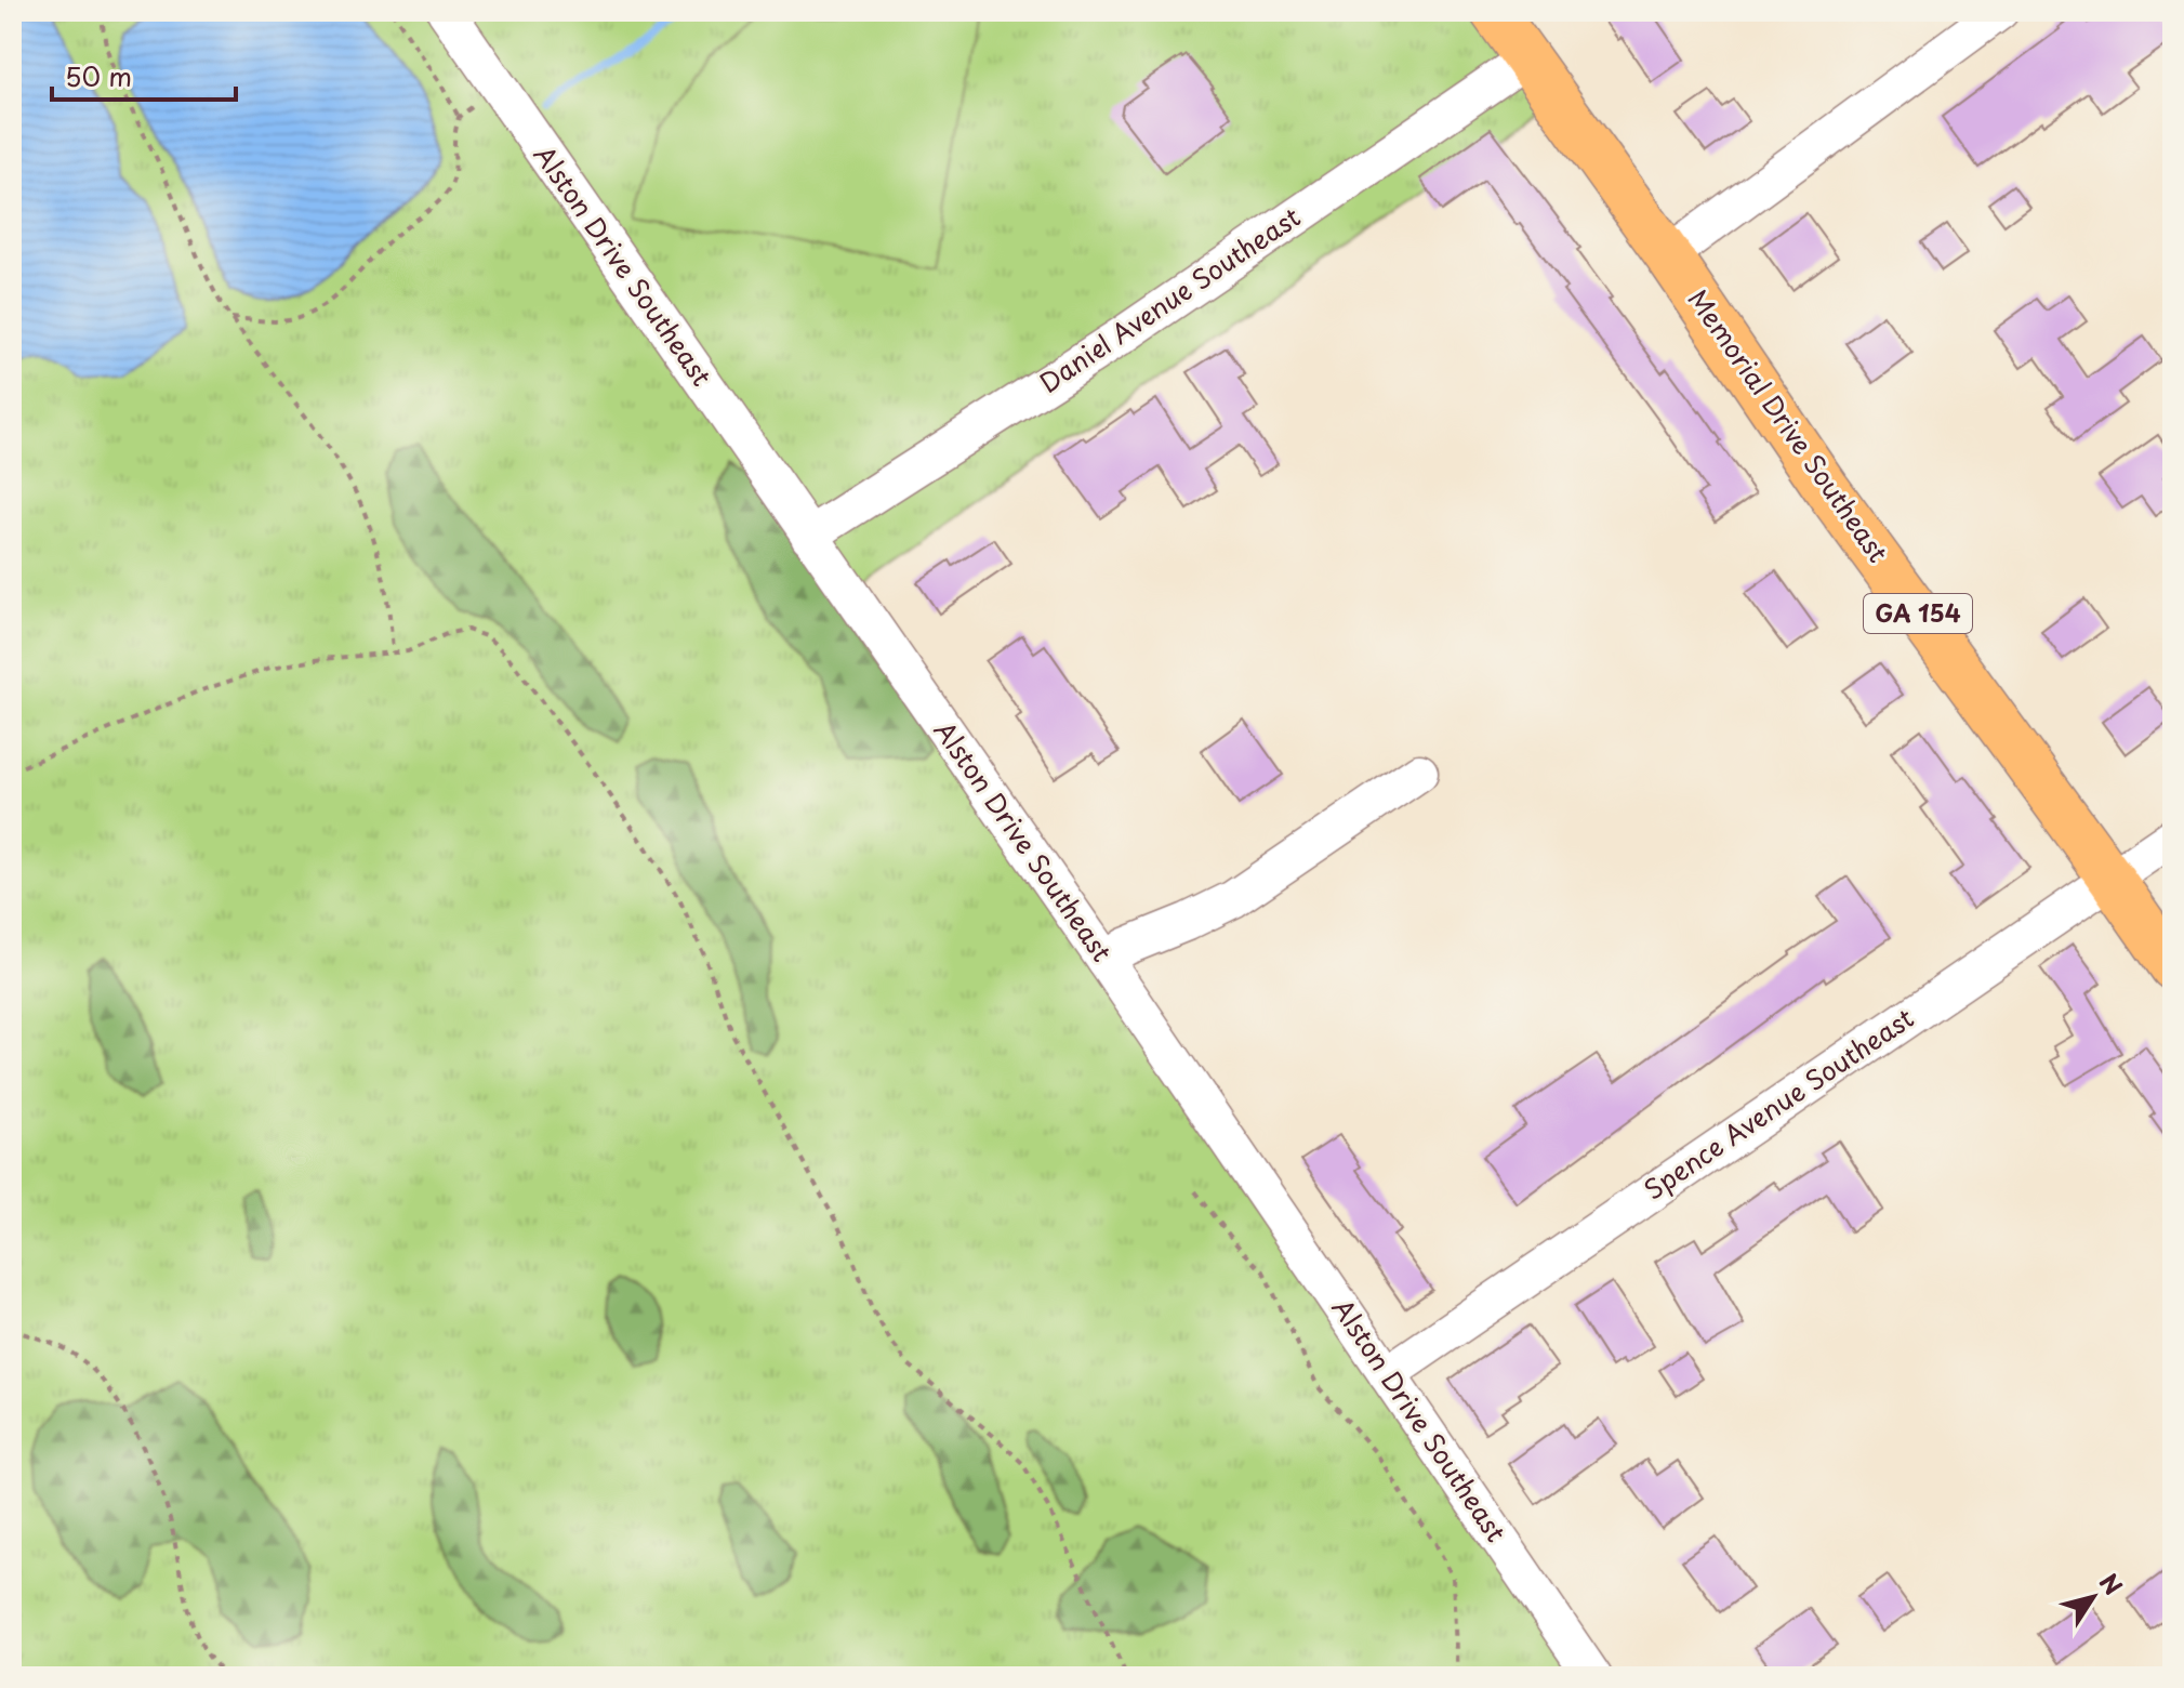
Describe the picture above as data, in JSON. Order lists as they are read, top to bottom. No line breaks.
{"streets":{"main road":["Memorial Drive Southeast","GA 154"],"street":["Alston Drive Southeast","Daniel Avenue Southeast","Spence Avenue Southeast"]},"crossings":[["Alston Drive Southeast","Daniel Avenue Southeast"],["Alston Drive Southeast","Spence Avenue Southeast"],["Daniel Avenue Southeast","Memorial Drive Southeast"],["Memorial Drive Southeast","Spence Avenue Southeast"]],"scale_bar":"50 m","north":"top right"}
